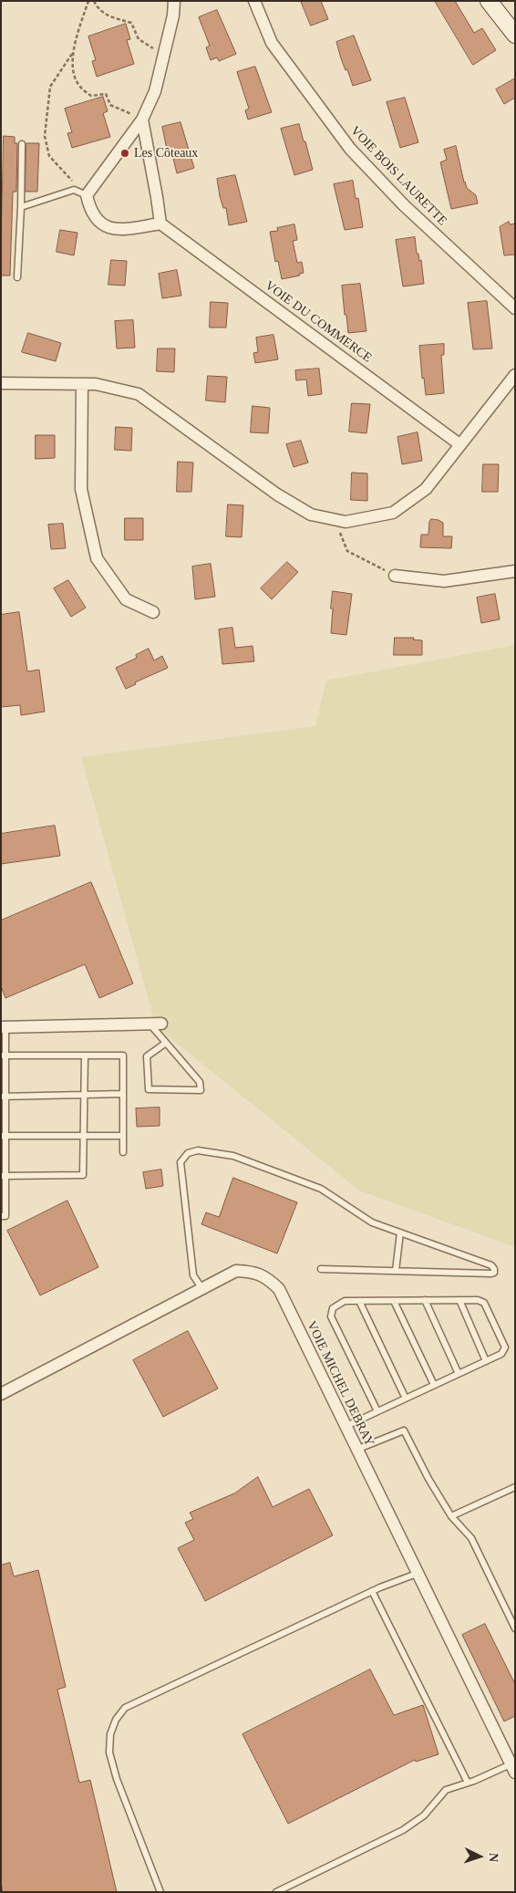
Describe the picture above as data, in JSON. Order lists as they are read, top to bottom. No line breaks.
{"streets":{"street":["VOIE BOIS LAURETTE","VOIE DU COMMERCE","VOIE MICHEL DEBRAY"]},"places":["Les Côteaux"],"north":"right"}
